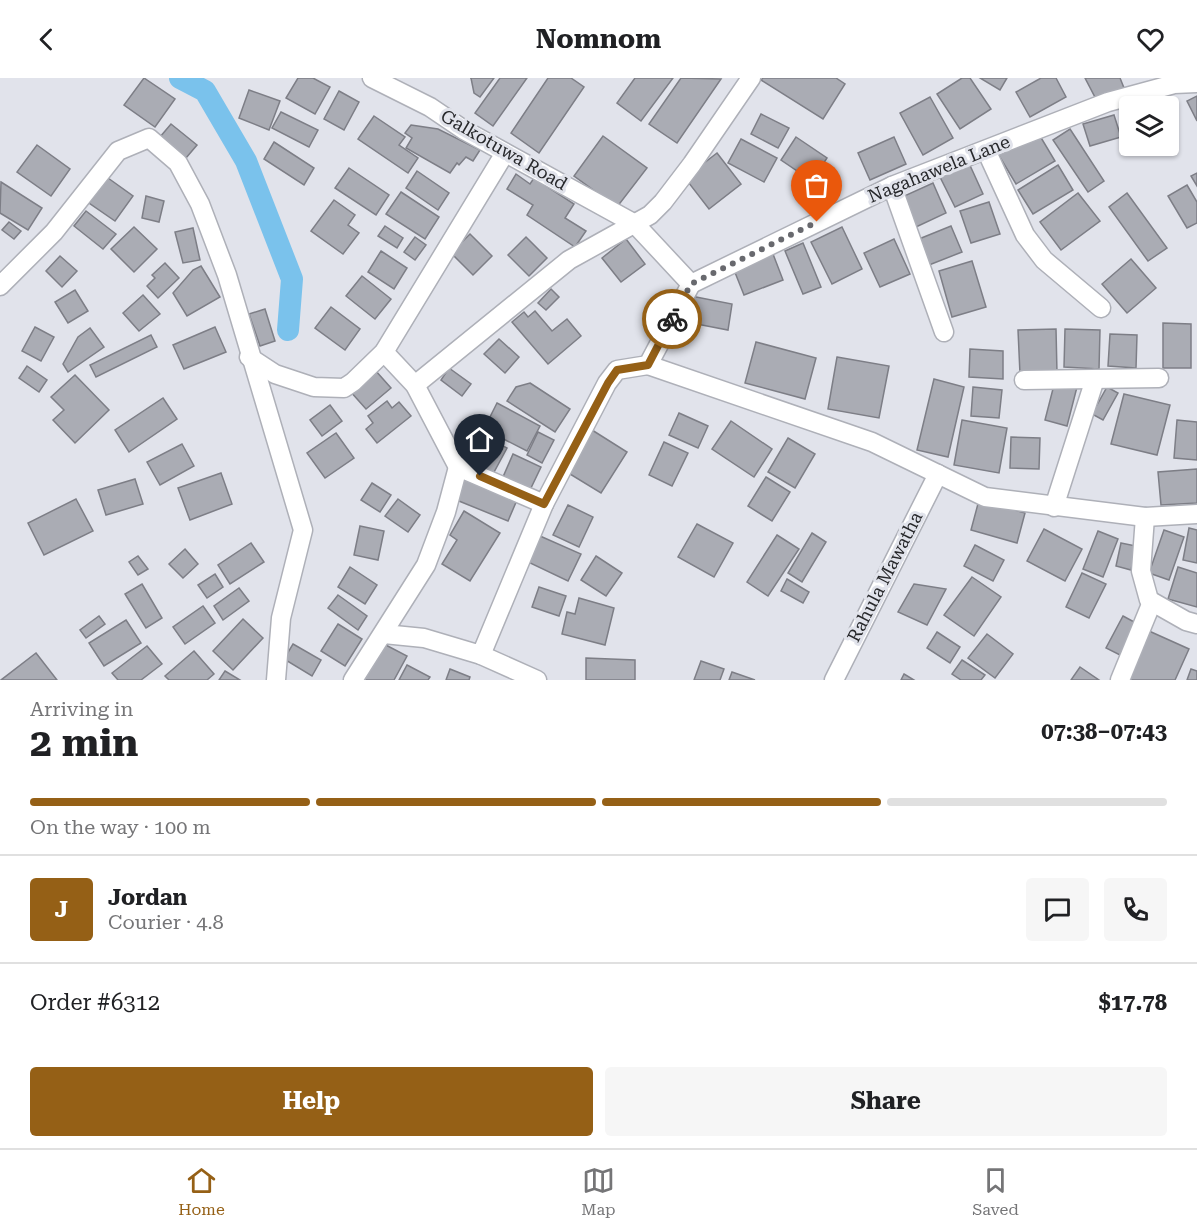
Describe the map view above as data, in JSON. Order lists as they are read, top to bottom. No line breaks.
{"streets":{"street":["Galkotuwa Road","Nagahawela Lane","Rahula Mawatha"]},"crossings":[["Galkotuwa Road","Nagahawela Lane"]],"page":{"header":"Nomnom","heading":["2 min","Arriving in","07:38–07:43"],"panel":["Jordan","Courier · 4.8","Order #6312","$17.78"],"bar":"On the way · 100 m","round":"J","buttons":["Help","Share"],"tabs":["Home","Map","Saved"]}}
